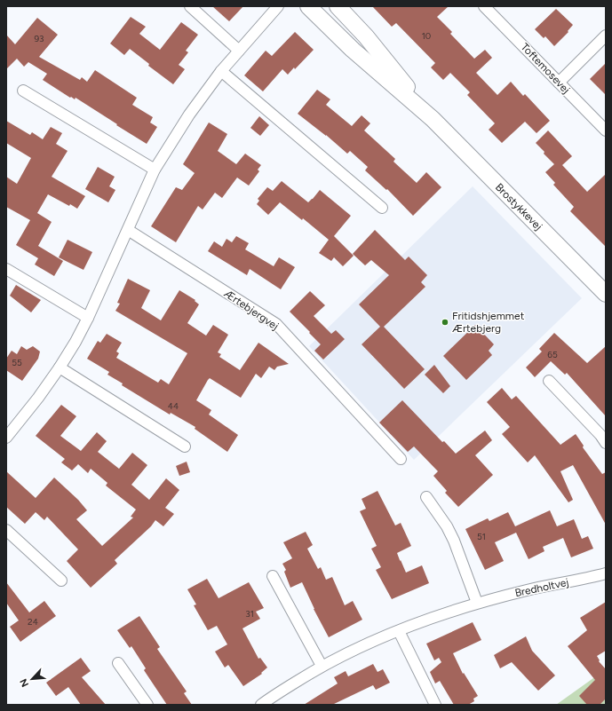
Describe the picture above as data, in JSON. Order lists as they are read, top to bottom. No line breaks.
{"streets":{"street":["Toftemosevej","Brostykkevej","Ærtebjergvej","Bredholtvej"]},"places":["Fritidshjemmet Ærtebjerg"],"house_numbers":["10","93","65","55","44","51","31","24"],"north":"bottom left"}
